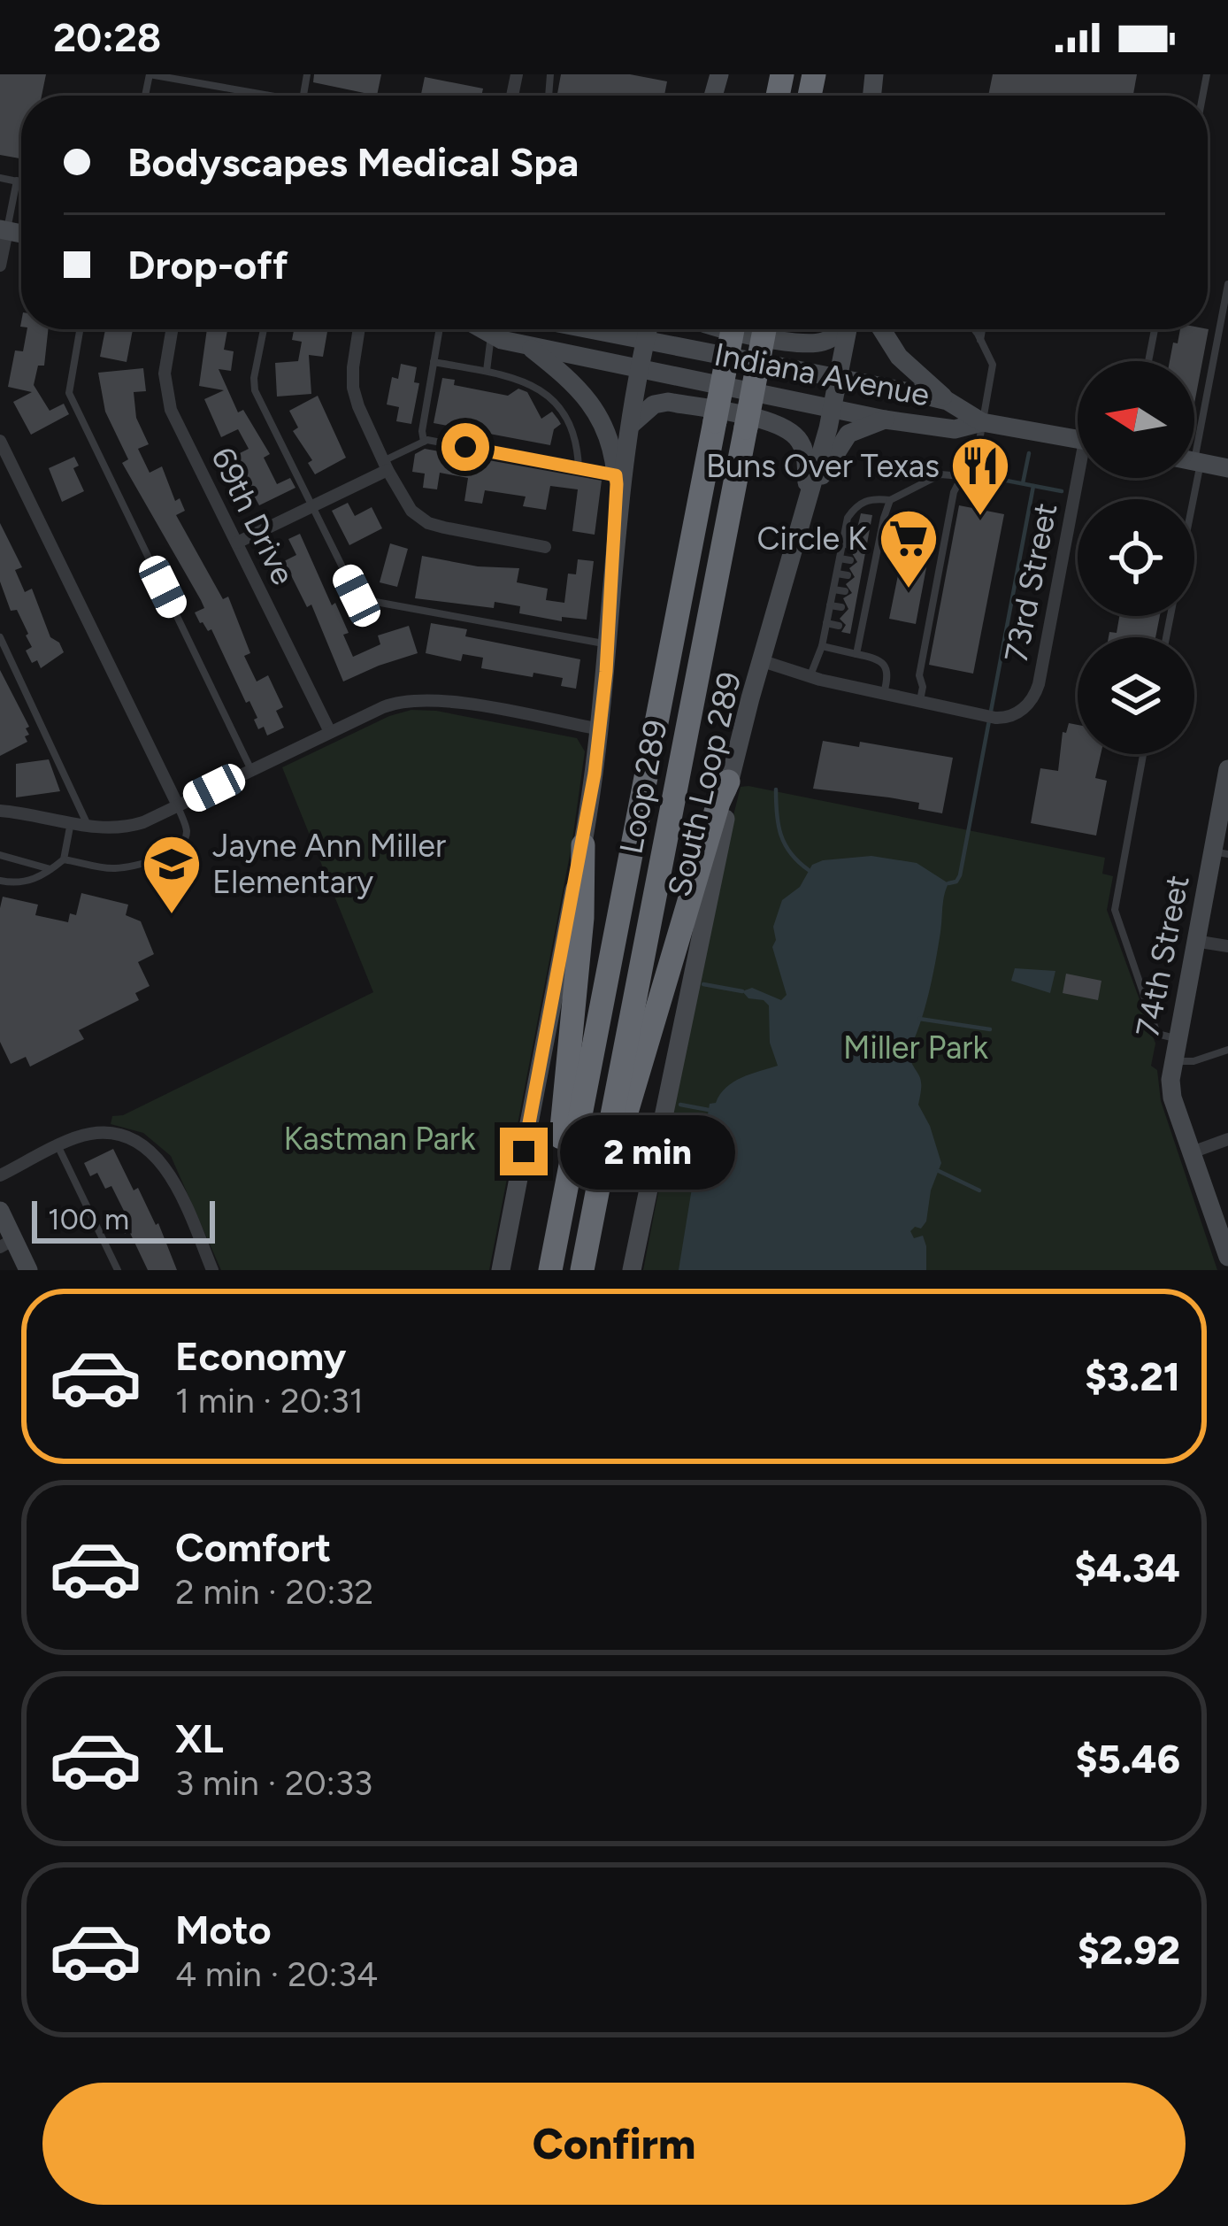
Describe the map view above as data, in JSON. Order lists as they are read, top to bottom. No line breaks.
{"streets":{"highway":["Loop 289"],"main road":["Indiana Avenue","South Loop 289","74th Street"],"street":["69th Drive","73rd Street"]},"crossings":[["Indiana Avenue","South Loop 289"]],"parks":["Miller Park","Kastman Park"],"places":{"restaurant":["Buns Over Texas"],"supermarket":["Circle K"],"school or university":["Jayne Ann Miller Elementary"]},"scale_bar":"100 m","north":"left","page":{"status":"20:28","banner":["Bodyscapes Medical Spa","Drop-off"],"bubble":"2 min","scale":"100 m","list":[{"name":"Economy","note":"1 min · 20:31","value":"$3.21"},{"name":"Comfort","note":"2 min · 20:32","value":"$4.34"},{"name":"XL","note":"3 min · 20:33","value":"$5.46"},{"name":"Moto","note":"4 min · 20:34","value":"$2.92"}],"buttons":"Confirm"}}
